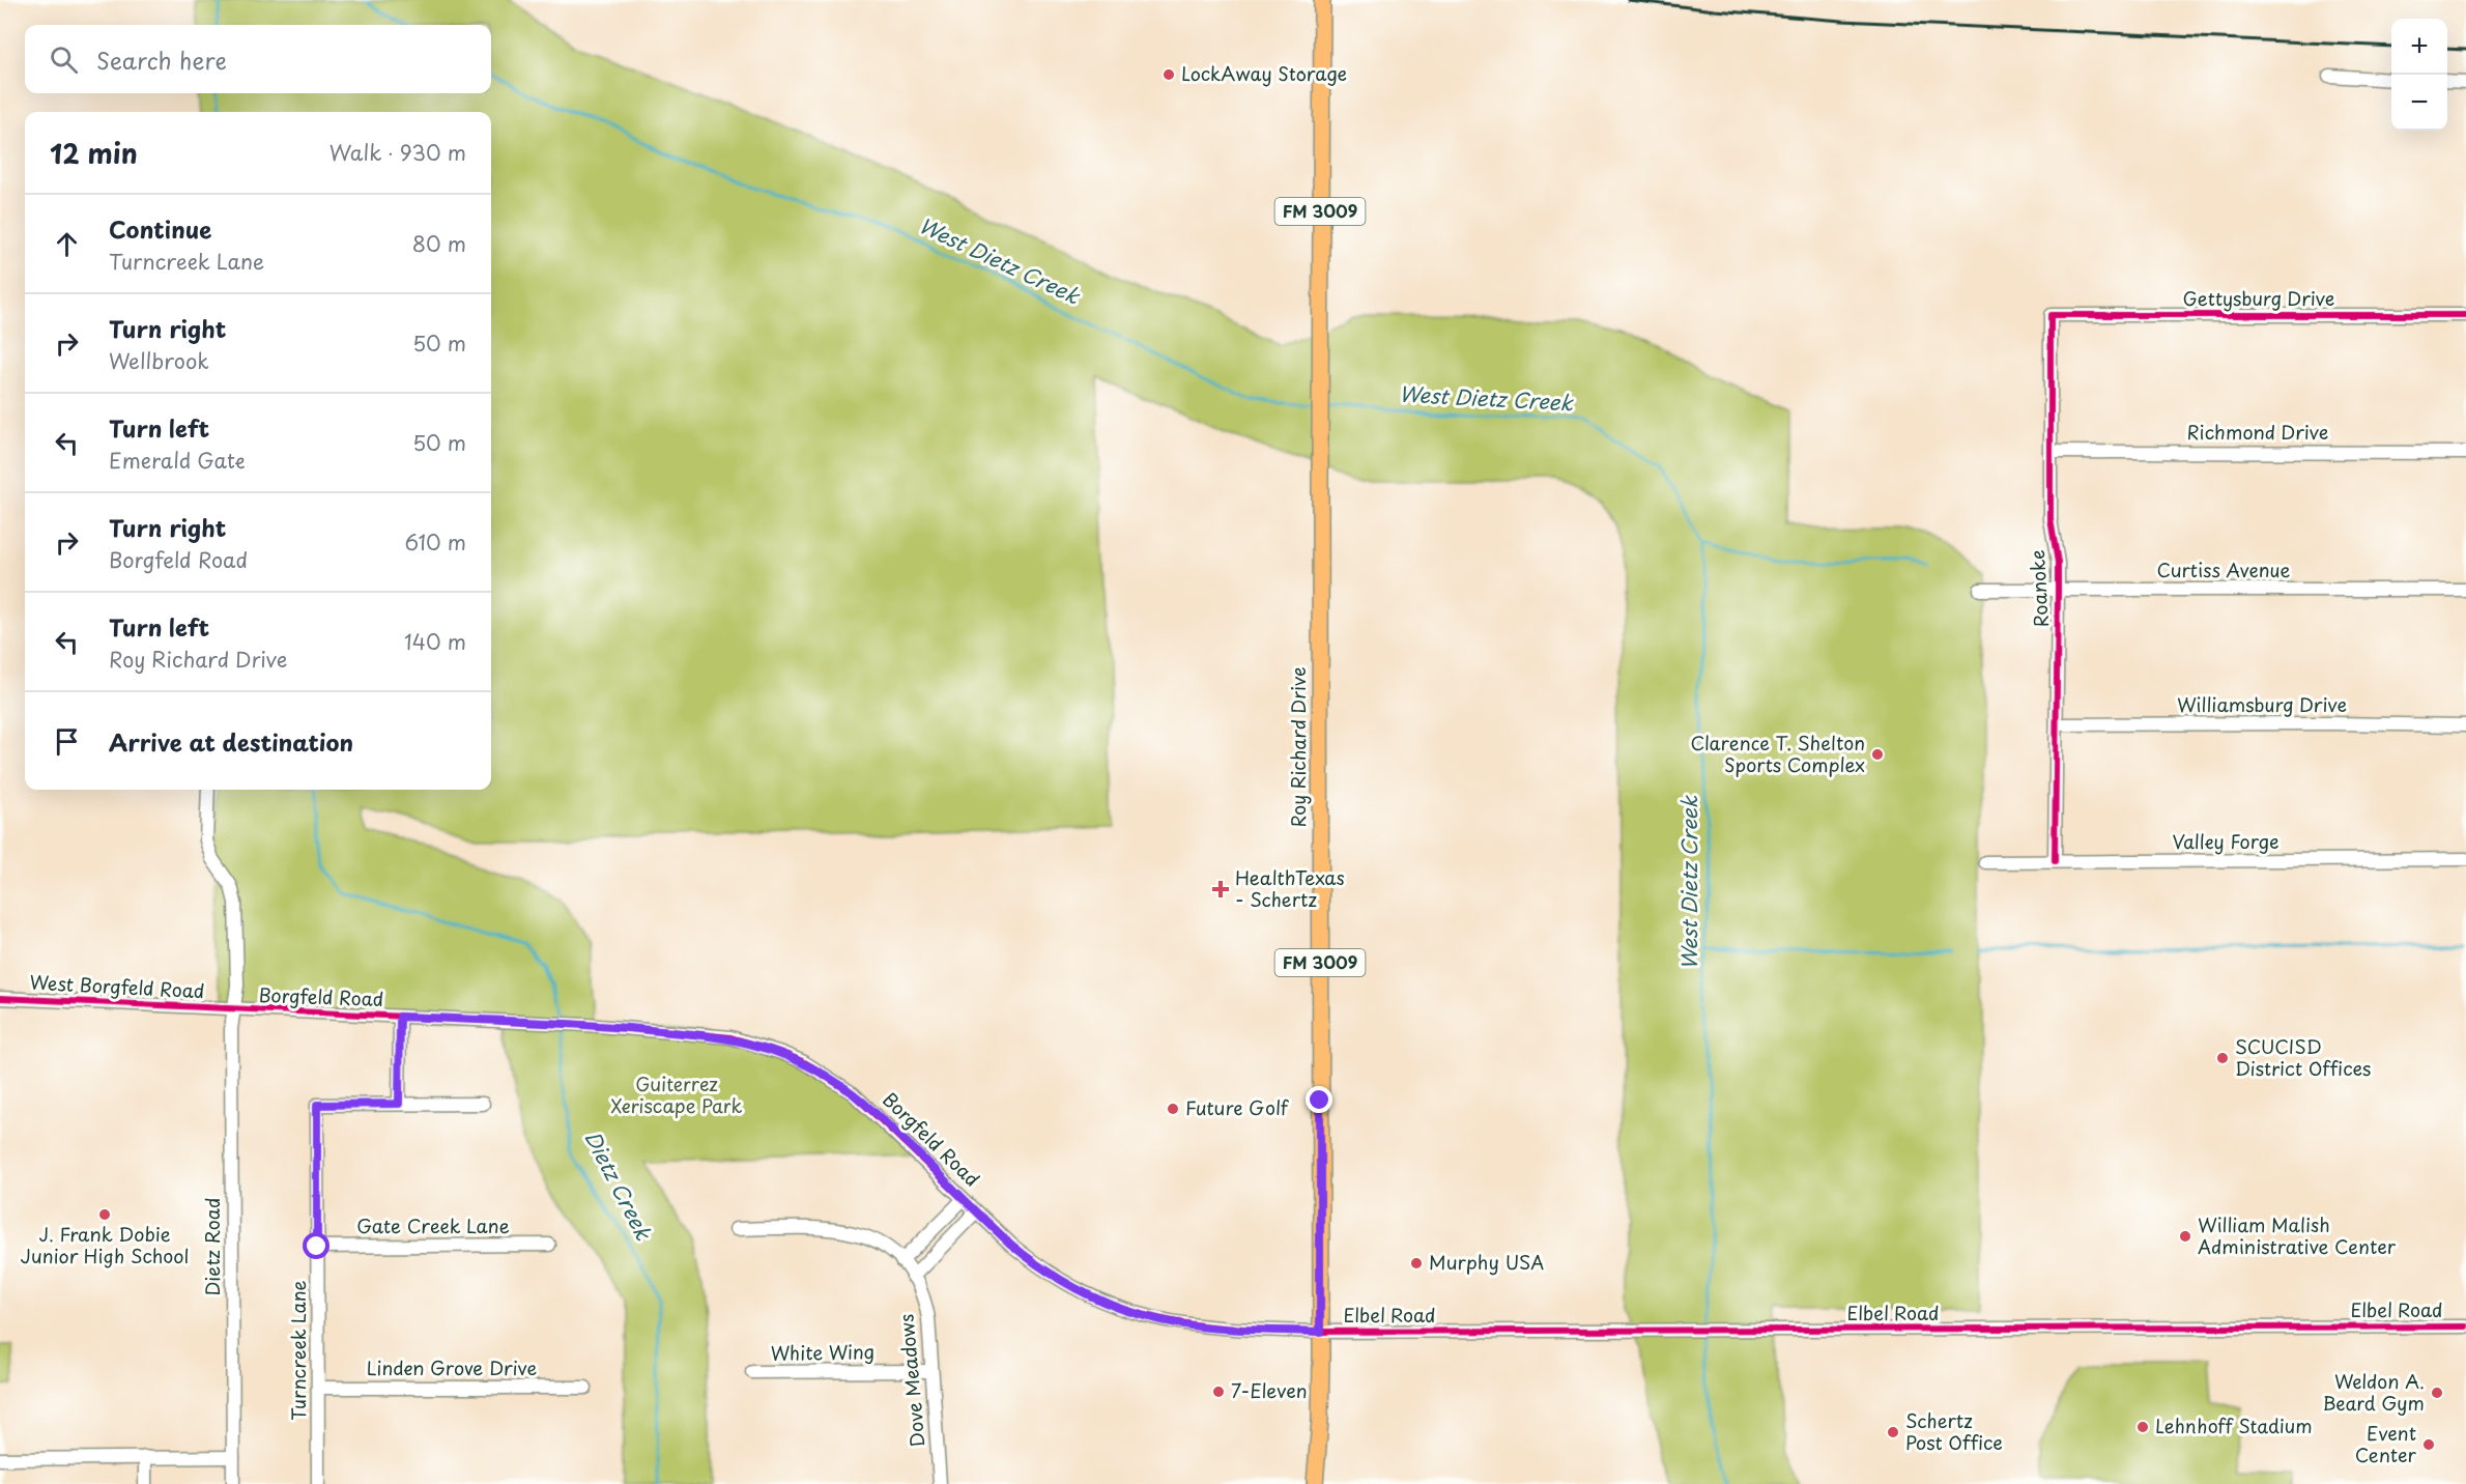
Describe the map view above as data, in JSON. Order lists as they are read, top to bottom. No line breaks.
{"streets":{"main road":["FM 3009","Roy Richard Drive"],"street":["Gettysburg Drive","Richmond Drive","Curtiss Avenue","Roanoke","Williamsburg Drive","Valley Forge","West Borgfeld Road","Borgfeld Road","Gate Creek Lane","Dietz Road","Elbel Road","Turncreek Lane","White Wing","Linden Grove Drive","Dove Meadows"]},"crossings":[["Gettysburg Drive","Roanoke"],["Richmond Drive","Roanoke"],["Curtiss Avenue","Roanoke"],["Roanoke","Williamsburg Drive"],["Roanoke","Valley Forge"],["Roy Richard Drive","Borgfeld Road"],["Roy Richard Drive","Elbel Road"],["West Borgfeld Road","Borgfeld Road"],["West Borgfeld Road","Dietz Road"],["Borgfeld Road","Dietz Road"],["Borgfeld Road","Elbel Road"],["Gate Creek Lane","Turncreek Lane"],["Turncreek Lane","Linden Grove Drive"],["White Wing","Dove Meadows"]],"water":["West Dietz Creek","Dietz Creek"],"parks":["Guiterrez Xeriscape Park"],"places":{"other":["LockAway Storage","Clarence T. Shelton Sports Complex","SCUCISD District Offices","Future Golf","J. Frank Dobie Junior High School","William Malish Administrative Center","Murphy USA","7-Eleven","Weldon A. Beard Gym","Lehnhoff Stadium","Schertz Post Office","Event Center"],"health":["HealthTexas - Schertz"]},"page":{"map_buttons":["+","−"],"search":"Search here","heading":["12 min","Walk · 930 m"],"list":[["Continue","Turncreek Lane","80 m"],["Turn right","Wellbrook","50 m"],["Turn left","Emerald Gate","50 m"],["Turn right","Borgfeld Road","610 m"],["Turn left","Roy Richard Drive","140 m"],"Arrive at destination"]}}
